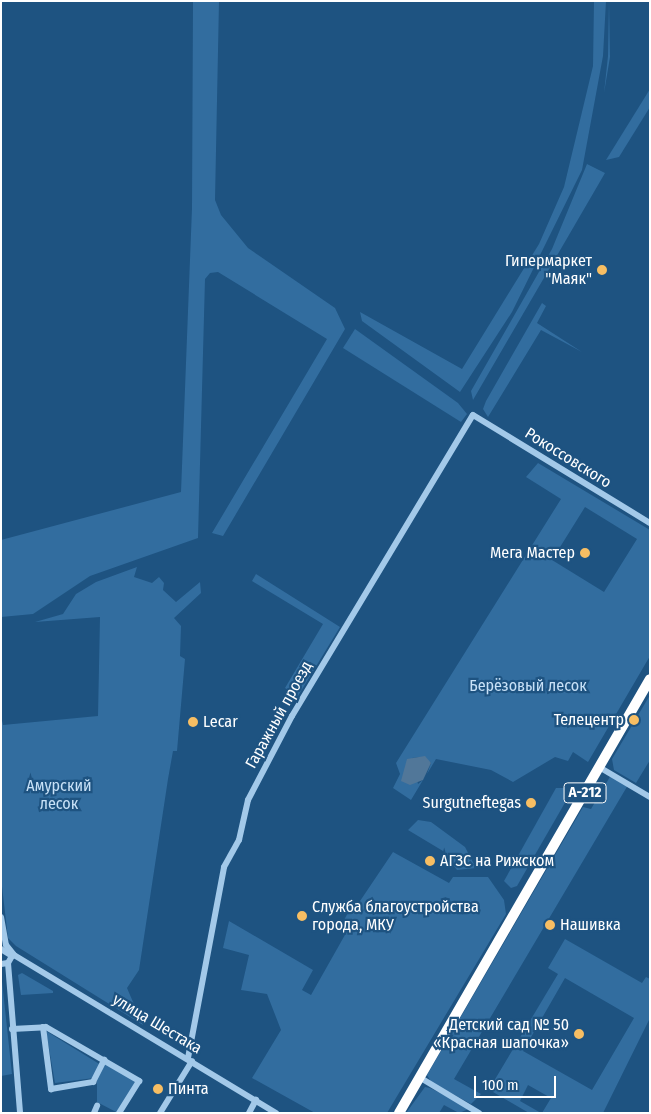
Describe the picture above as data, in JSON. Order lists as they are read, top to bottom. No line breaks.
{"streets":{"highway":["А-212"],"street":["Рокоссовского","Гаражный проезд","улица Шестака"]},"crossings":[["Рокоссовского","Гаражный проезд"],["Гаражный проезд","улица Шестака"]],"parks":["Берёзовый лесок","Амурский лесок"],"places":["Гипермаркет \"Маяк\"","Мега Мастер","Телецентр","Lecar","Surgutneftegas","АГЗС на Рижском","Служба благоустройства города, МКУ","Нашивка","Детский сад № 50 «Красная шапочка»","Пинта"],"scale_bar":"100 m"}
